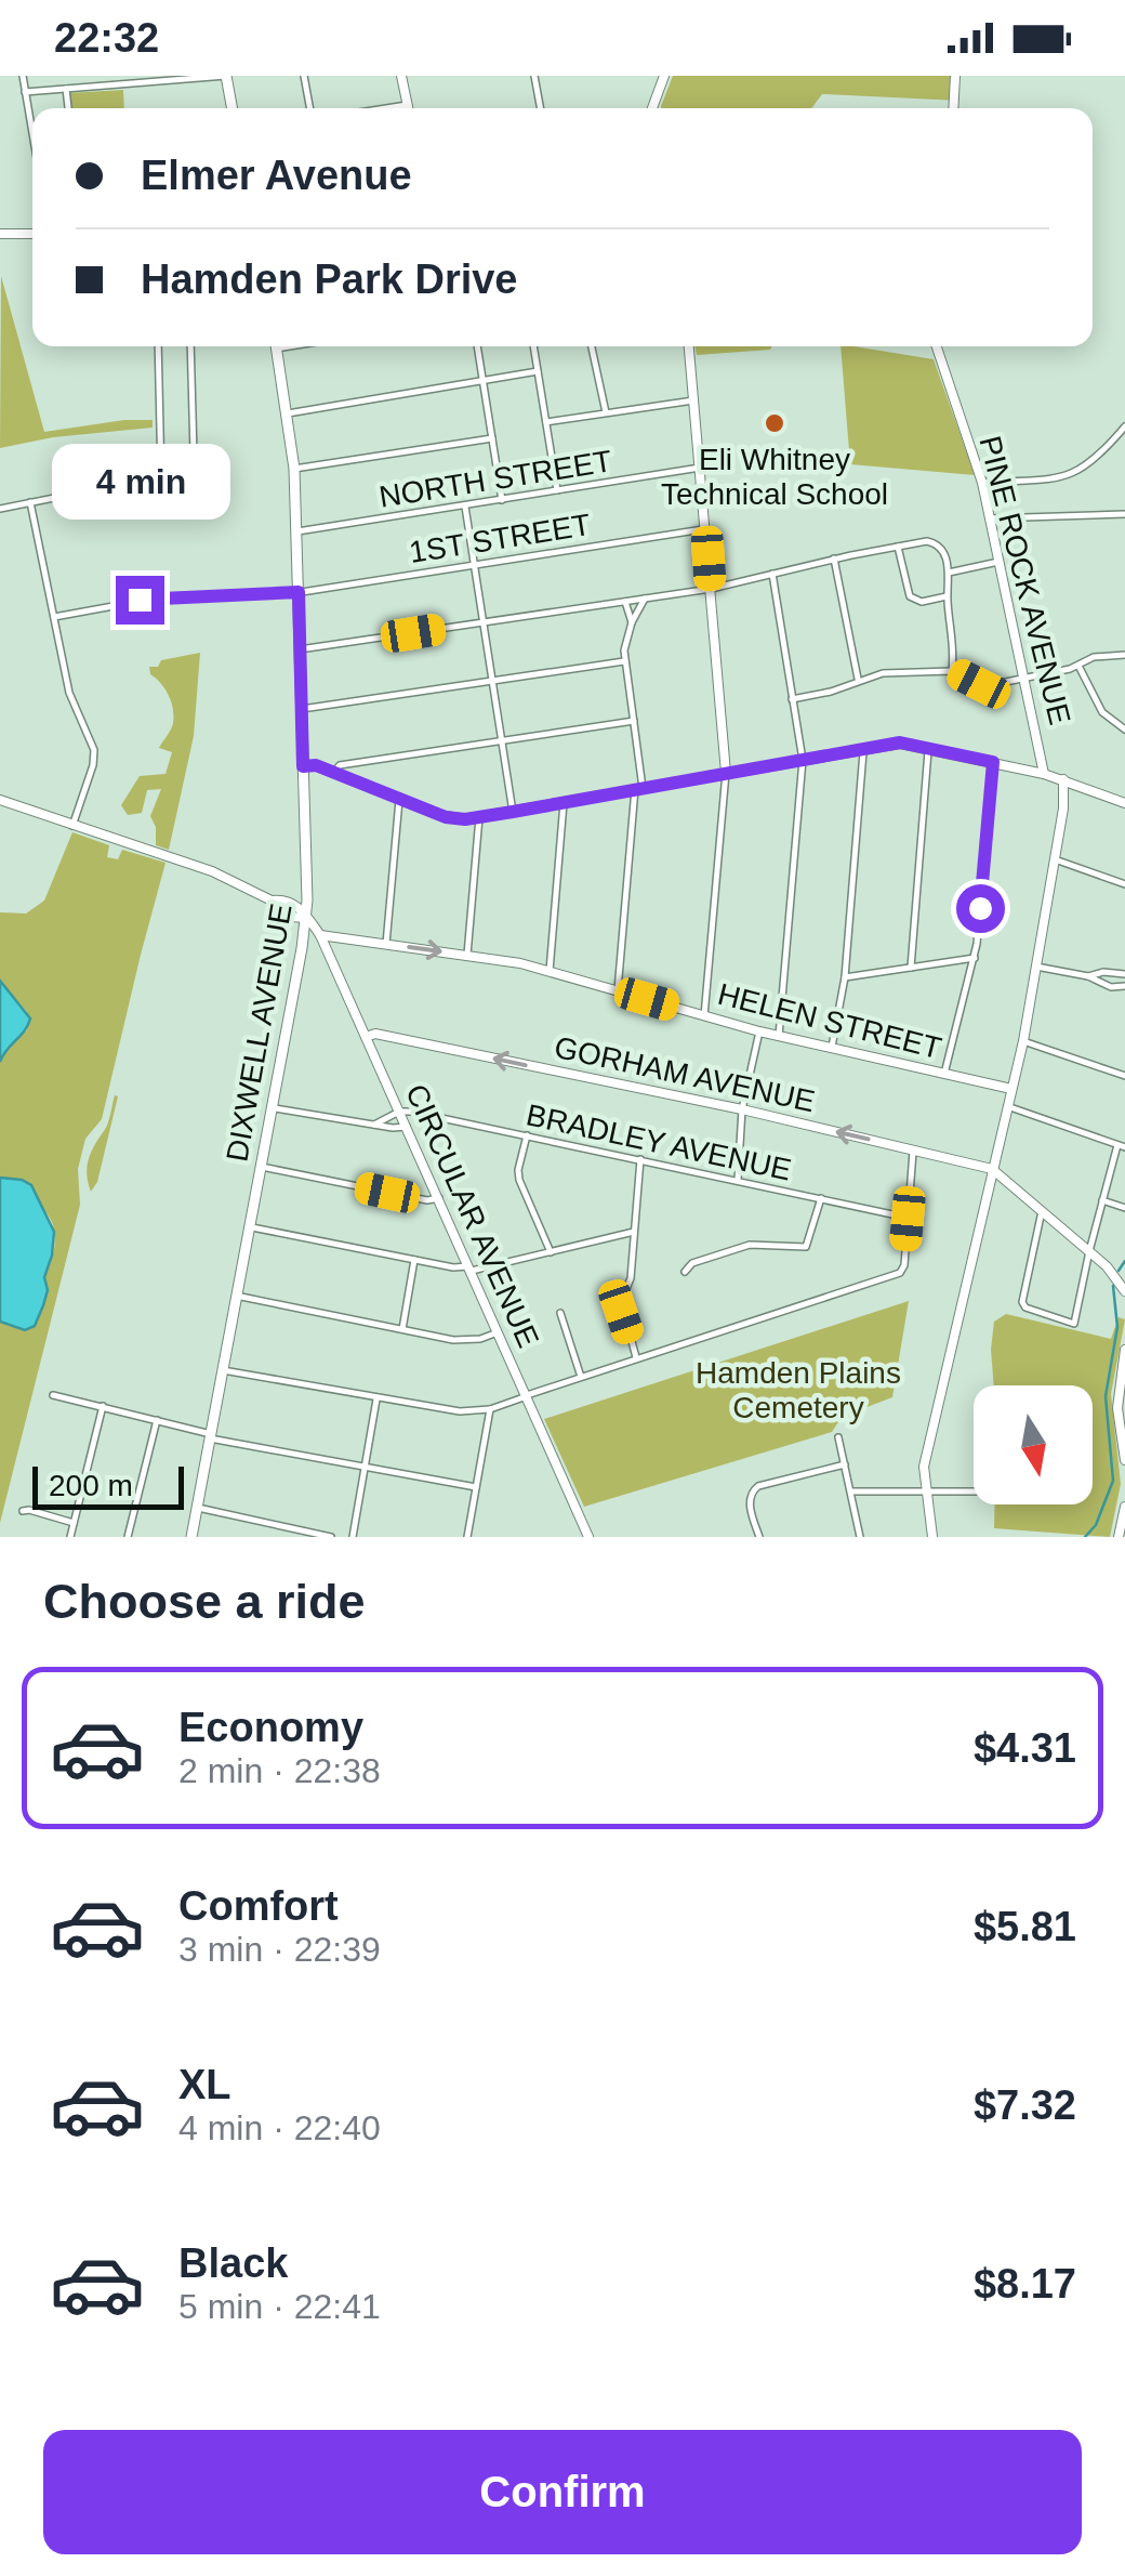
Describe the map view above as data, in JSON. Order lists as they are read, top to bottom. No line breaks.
{"streets":{"main road":["PINE ROCK AVENUE","HELEN STREET","DIXWELL AVENUE","GORHAM AVENUE","CIRCULAR AVENUE"],"street":["NORTH STREET","1ST STREET","BRADLEY AVENUE"]},"crossings":[["NORTH STREET","DIXWELL AVENUE"],["1ST STREET","DIXWELL AVENUE"],["HELEN STREET","CIRCULAR AVENUE"],["DIXWELL AVENUE","CIRCULAR AVENUE"],["GORHAM AVENUE","CIRCULAR AVENUE"],["BRADLEY AVENUE","CIRCULAR AVENUE"]],"one_way":["GORHAM AVENUE"],"parks":["Hamden Plains Cemetery"],"places":["Eli Whitney Technical School"],"scale_bar":"200 m","north":"bottom","page":{"status":"22:32","banner":["Elmer Avenue","Hamden Park Drive"],"bubble":"4 min","scale":"200 m","heading":"Choose a ride","list":[{"name":"Economy","note":"2 min · 22:38","value":"$4.31"},{"name":"Comfort","note":"3 min · 22:39","value":"$5.81"},{"name":"XL","note":"4 min · 22:40","value":"$7.32"},{"name":"Black","note":"5 min · 22:41","value":"$8.17"}],"buttons":"Confirm"}}
